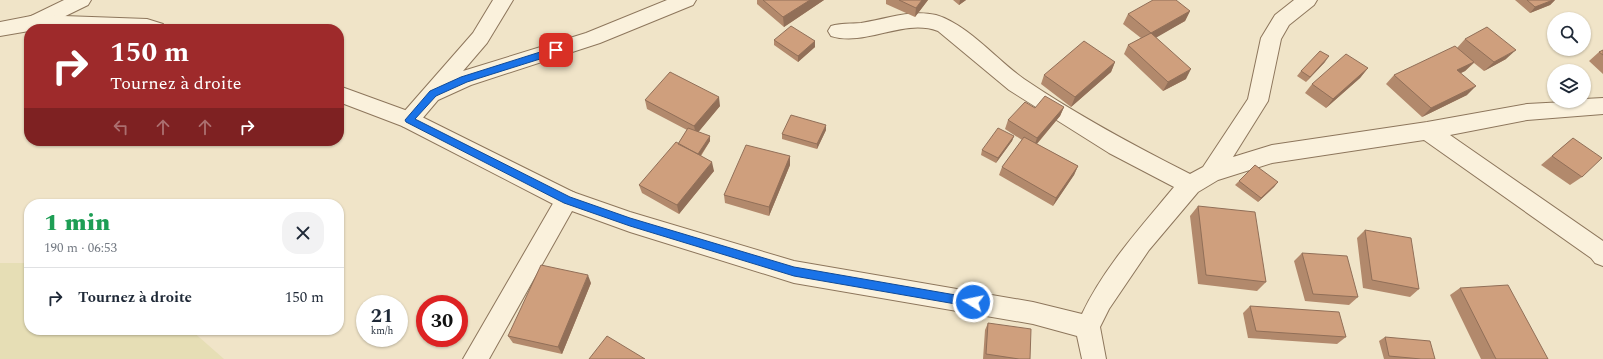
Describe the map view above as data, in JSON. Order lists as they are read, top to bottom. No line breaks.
{"page":{"turn":["150 m","Tournez à droite"],"heading":["1 min","190 m · 06:53"],"list":[{"name":"Tournez à droite","value":"150 m"}],"speed":"21 km/h","limit":"30"}}
